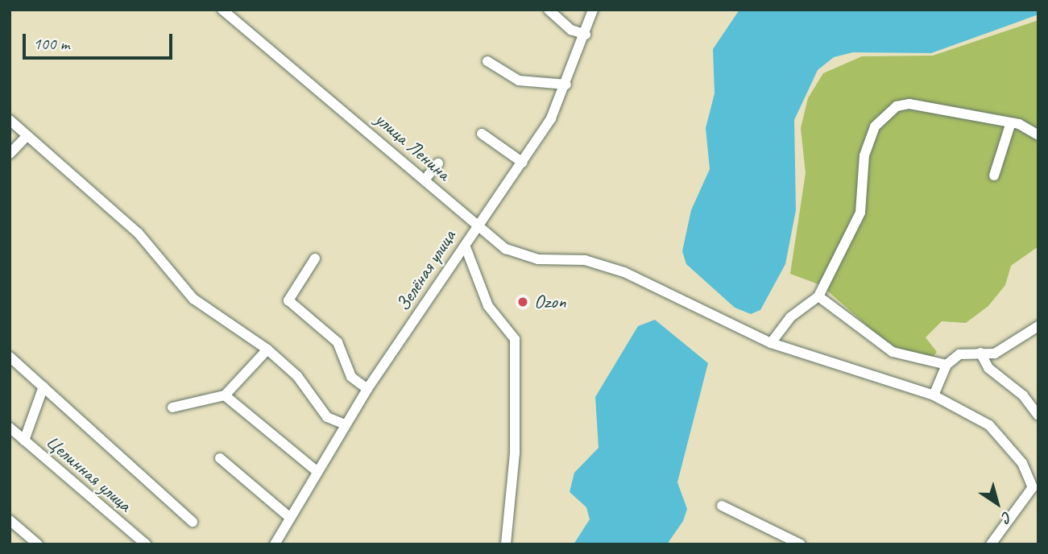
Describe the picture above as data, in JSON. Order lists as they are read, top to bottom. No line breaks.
{"streets":{"street":["улица Ленина","Зелёная улица","Целинная улица"]},"crossings":[["улица Ленина","Зелёная улица"]],"places":["Ozon"],"scale_bar":"100 m","north":"bottom right"}
